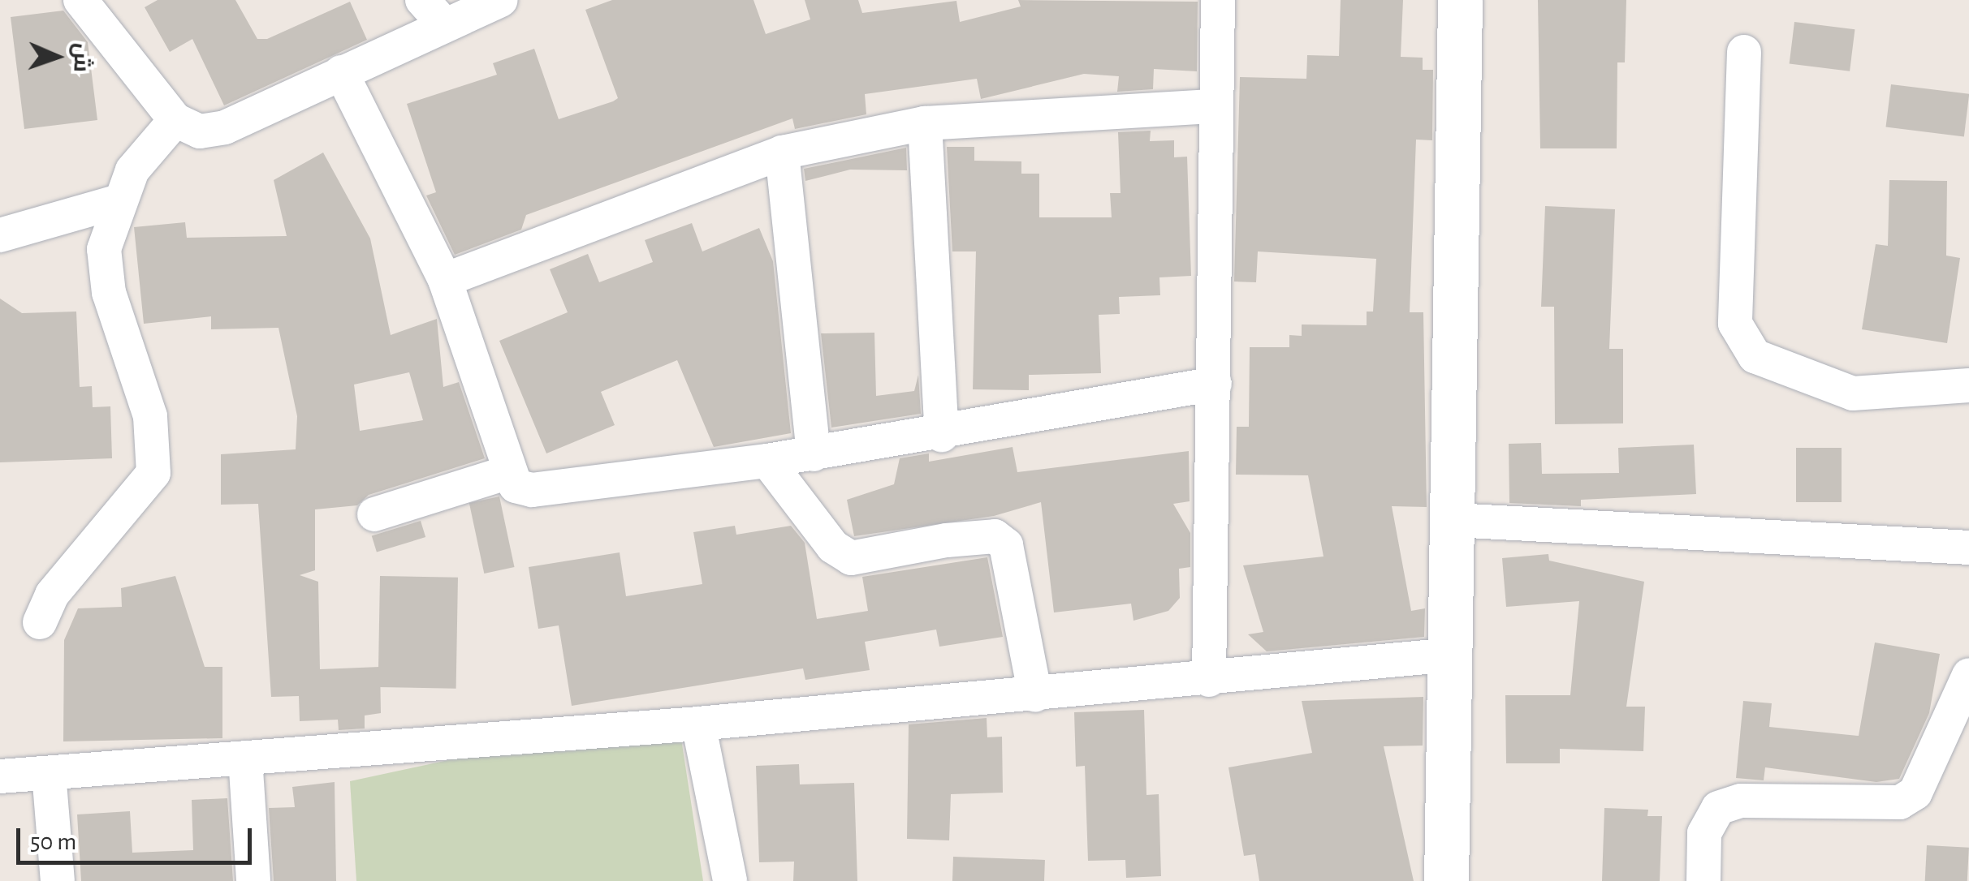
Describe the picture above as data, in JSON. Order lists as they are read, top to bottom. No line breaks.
{"scale_bar":"50 m","north":"right"}
